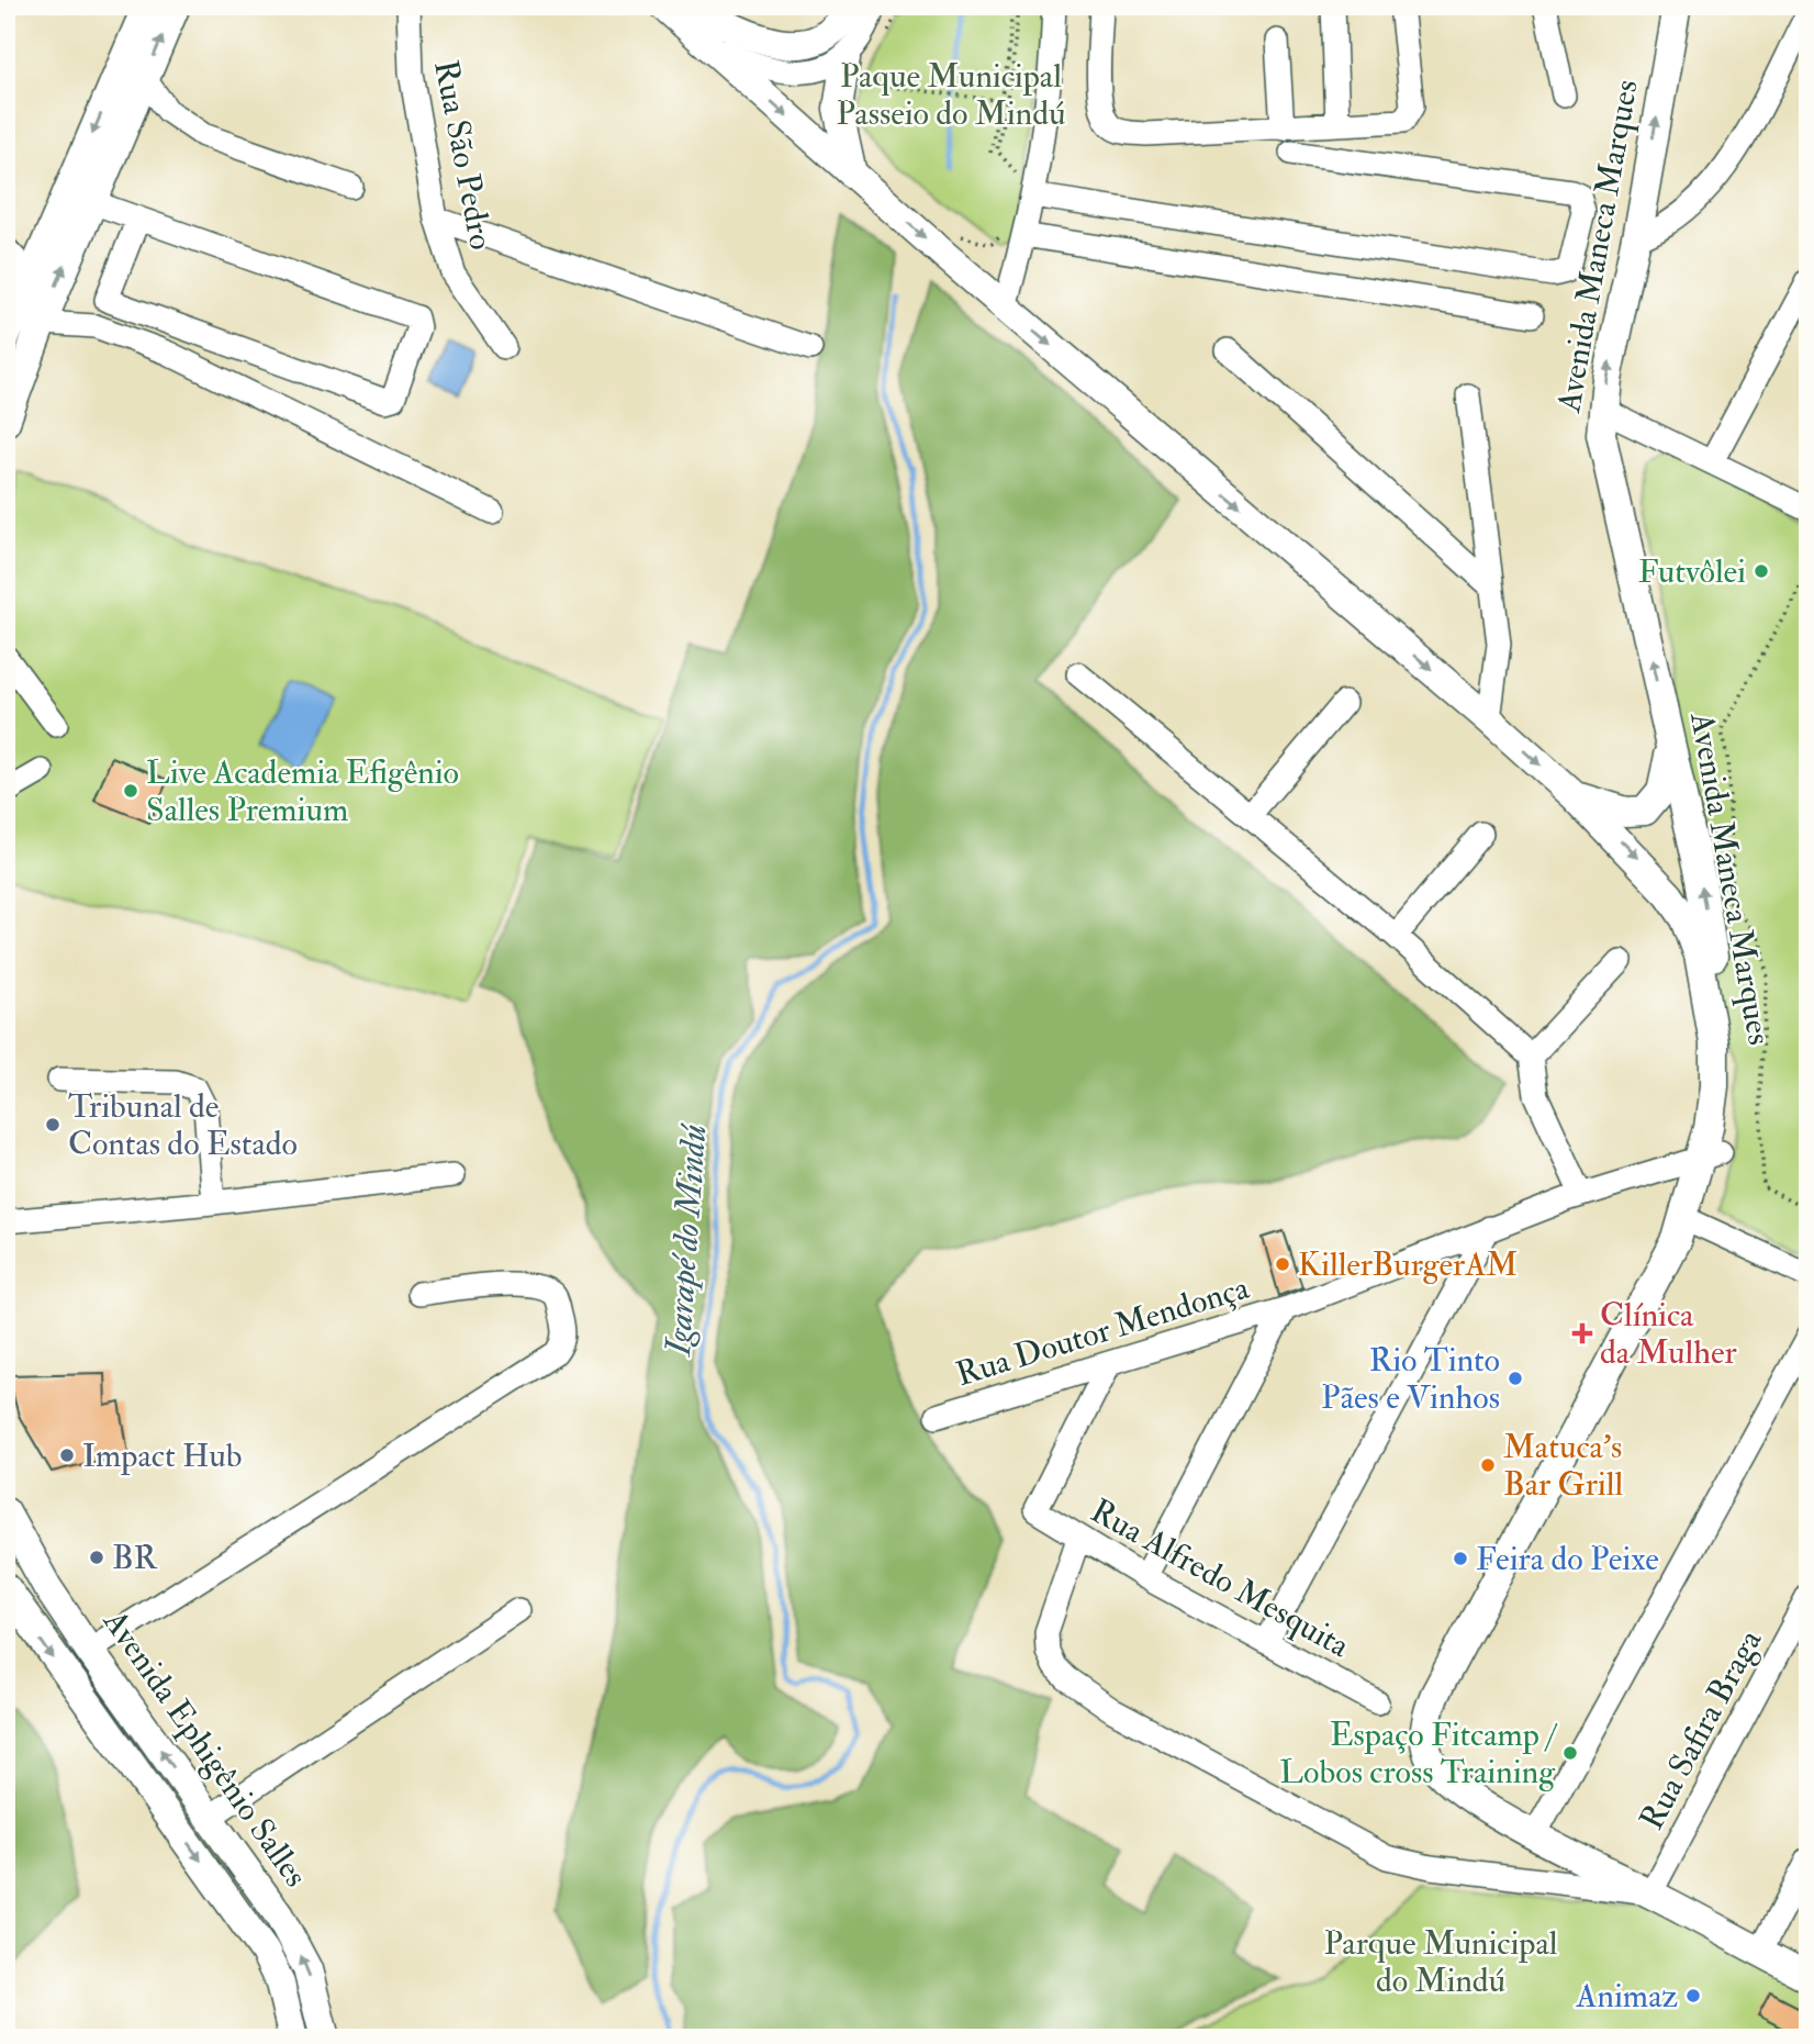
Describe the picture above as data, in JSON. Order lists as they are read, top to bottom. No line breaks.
{"streets":{"main road":["Avenida Maneca Marques","Avenida Ephigênio Salles"],"street":["Rua São Pedro","Rua Doutor Mendonça","Rua Alfredo Mesquita","Rua Safira Braga"]},"crossings":[["Avenida Maneca Marques","Rua Doutor Mendonça"],["Avenida Maneca Marques","Rua Safira Braga"],["Rua Doutor Mendonça","Rua Alfredo Mesquita"]],"water":["Igarapé do Mindú"],"parks":["Paque Municipal Passeio do Mindú","Parque Municipal do Mindú"],"places":{"other":["Futvôlei","Live Academia Efigênio Salles Premium","Tribunal de Contas do Estado","KillerBurgerAM","Rio Tinto Pães e Vinhos","Impact Hub","Matuca's Bar Grill","BR","Feira do Peixe","Espaço Fitcamp / Lobos cross Training","Animaz"],"health":["Clínica da Mulher"]}}
